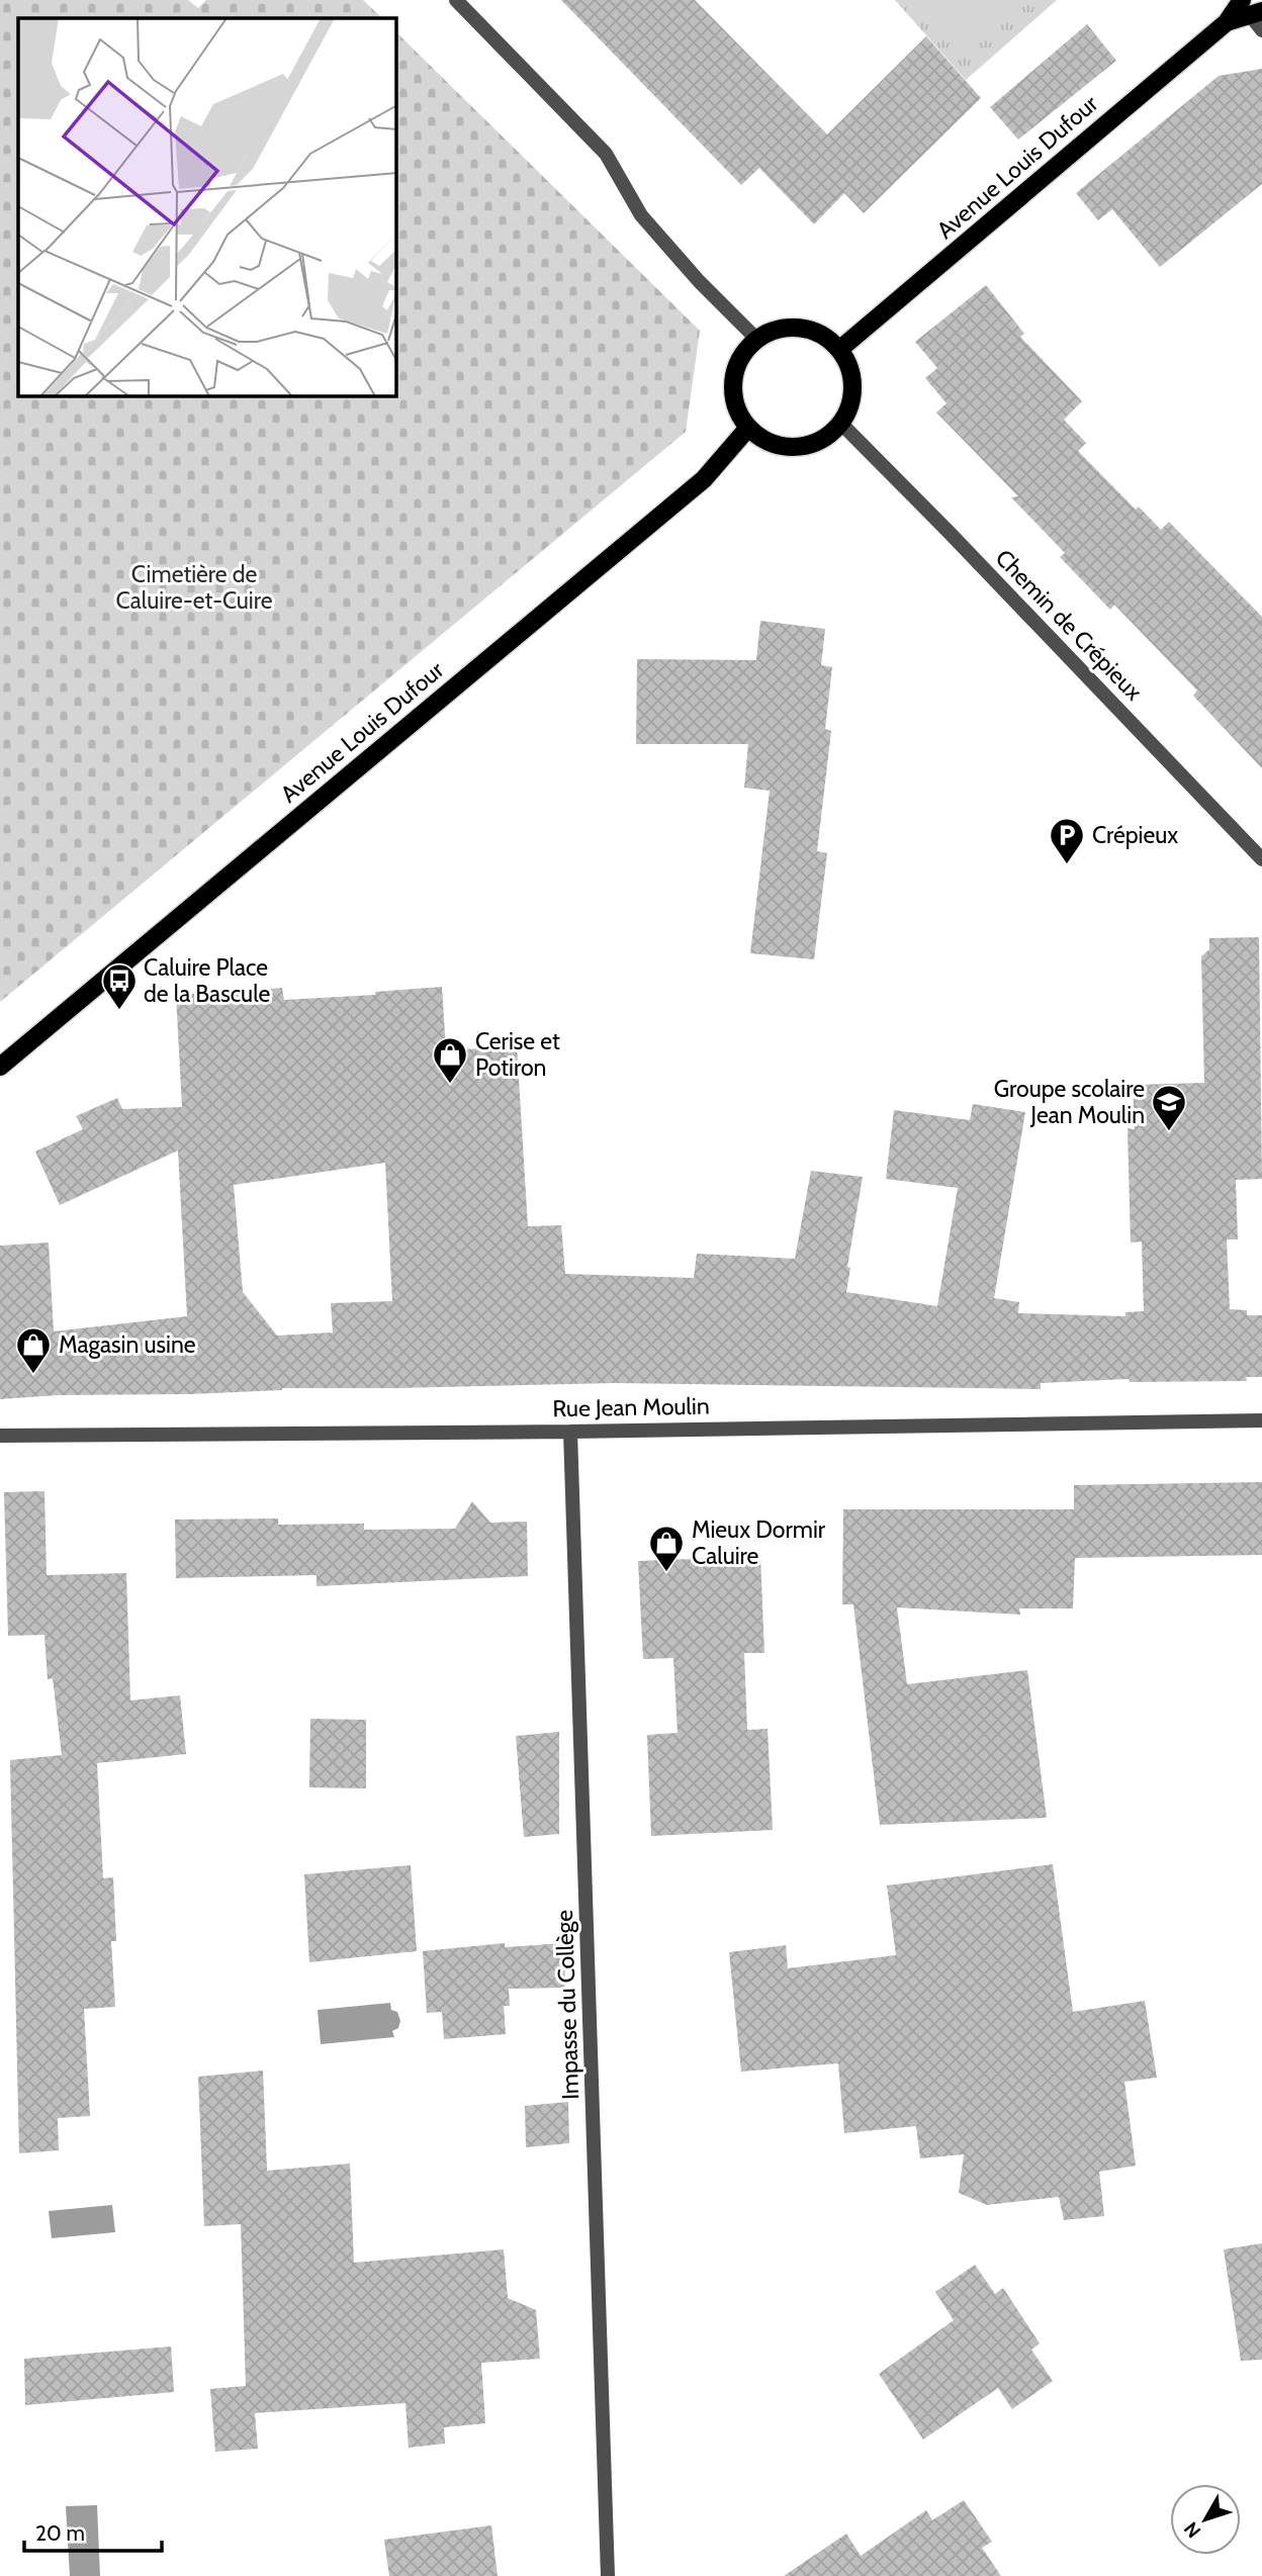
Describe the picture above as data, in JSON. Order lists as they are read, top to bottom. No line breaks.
{"streets":{"main road":["Avenue Louis Dufour"],"street":["Chemin de Crépieux","Rue Jean Moulin","Impasse du Collège"]},"crossings":[["Avenue Louis Dufour","Chemin de Crépieux"],["Rue Jean Moulin","Impasse du Collège"]],"parks":["Cimetière de Caluire-et-Cuire"],"places":{"parking":["Crépieux"],"bus stop":["Caluire Place de la Bascule"],"shop":["Cerise et Potiron","Magasin usine","Mieux Dormir Caluire"],"school or university":["Groupe scolaire Jean Moulin"]},"scale_bar":"20 m","north":"bottom left"}
